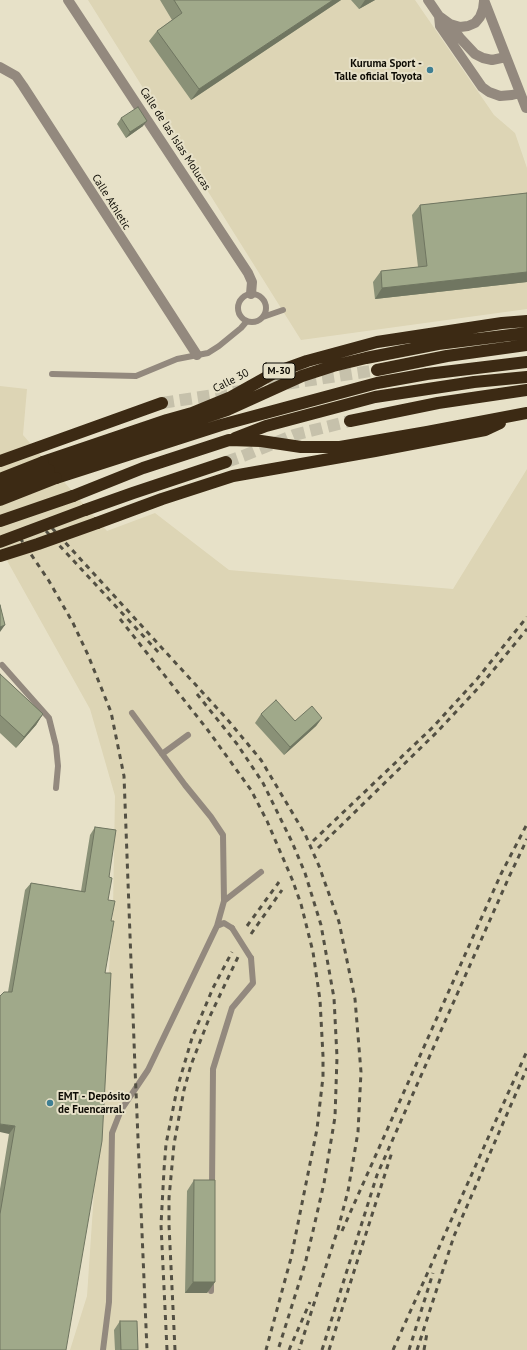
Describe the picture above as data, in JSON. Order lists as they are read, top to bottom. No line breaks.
{"streets":{"highway":["M-30","Calle 30"],"street":["Calle de las Islas Molucas","Calle Athletic"]},"places":["Kuruma Sport - Talle oficial Toyota","EMT - Depósito de Fuencarral."]}
